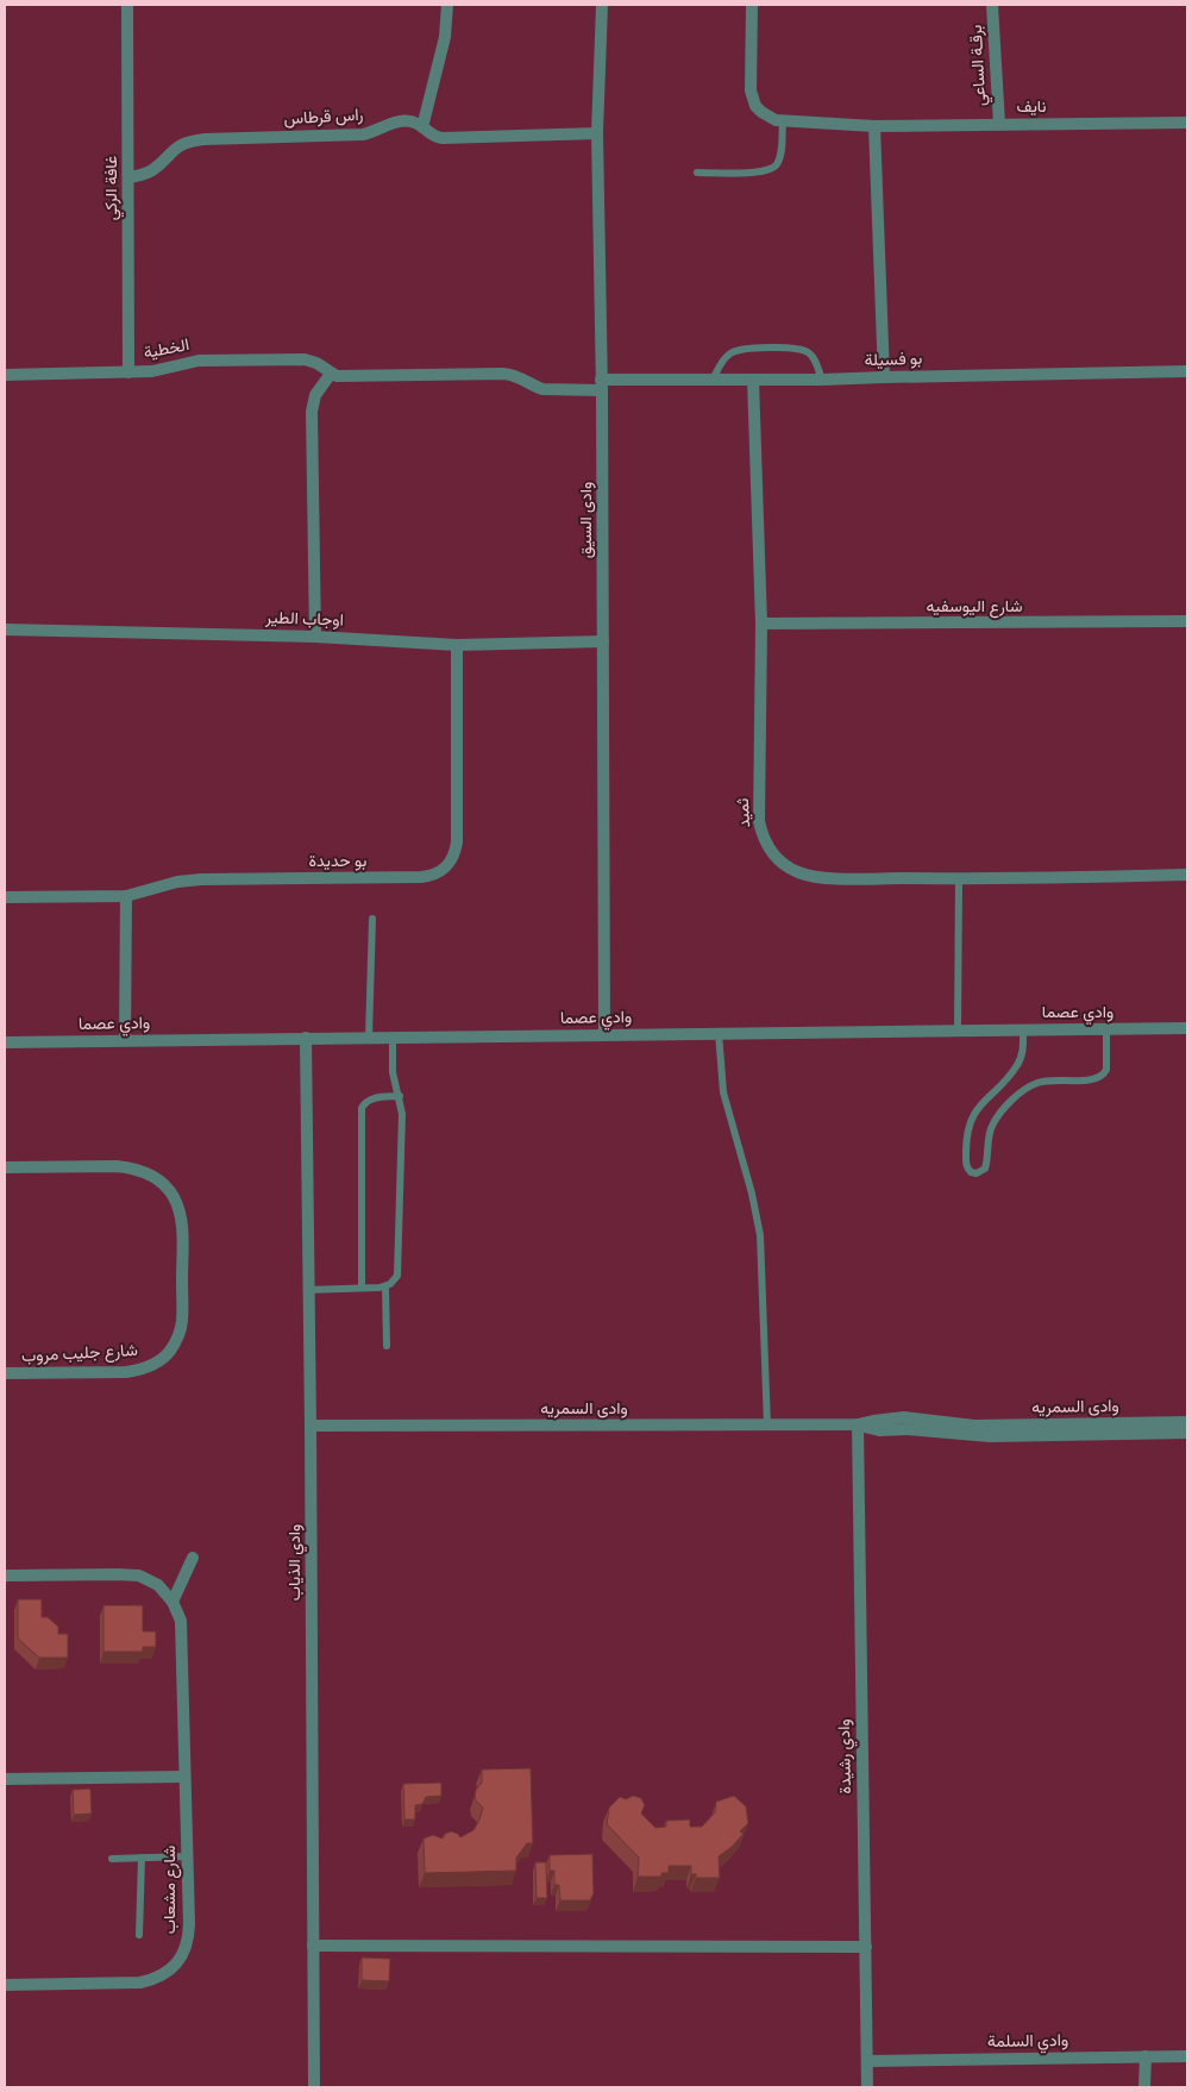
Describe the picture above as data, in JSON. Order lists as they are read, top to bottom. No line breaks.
{"streets":{"street":["برقـة الساعي","نايف","راس قرطاس","غافة الركي","الخطية","بو فسيلة","وادى السيق","شارع اليوسفيه","اوجاب الطير","ثميد","بو حديدة","وادي عصما","شارع جليب مروب","وادى السمريه","وادي الذياب","وادي رشيدة","شارع مشعاب","وادي السلمة"]},"crossings":[["برقـة الساعي","نايف"],["راس قرطاس","غافة الركي"],["راس قرطاس","وادى السيق"],["غافة الركي","الخطية"],["الخطية","بو فسيلة"],["الخطية","وادى السيق"],["بو فسيلة","وادى السيق"],["بو فسيلة","ثميد"],["وادى السيق","اوجاب الطير"],["وادى السيق","وادي عصما"],["شارع اليوسفيه","ثميد"],["اوجاب الطير","بو حديدة"],["وادي عصما","وادي الذياب"],["وادى السمريه","وادي الذياب"],["وادى السمريه","وادي رشيدة"],["وادي رشيدة","وادي السلمة"]]}
